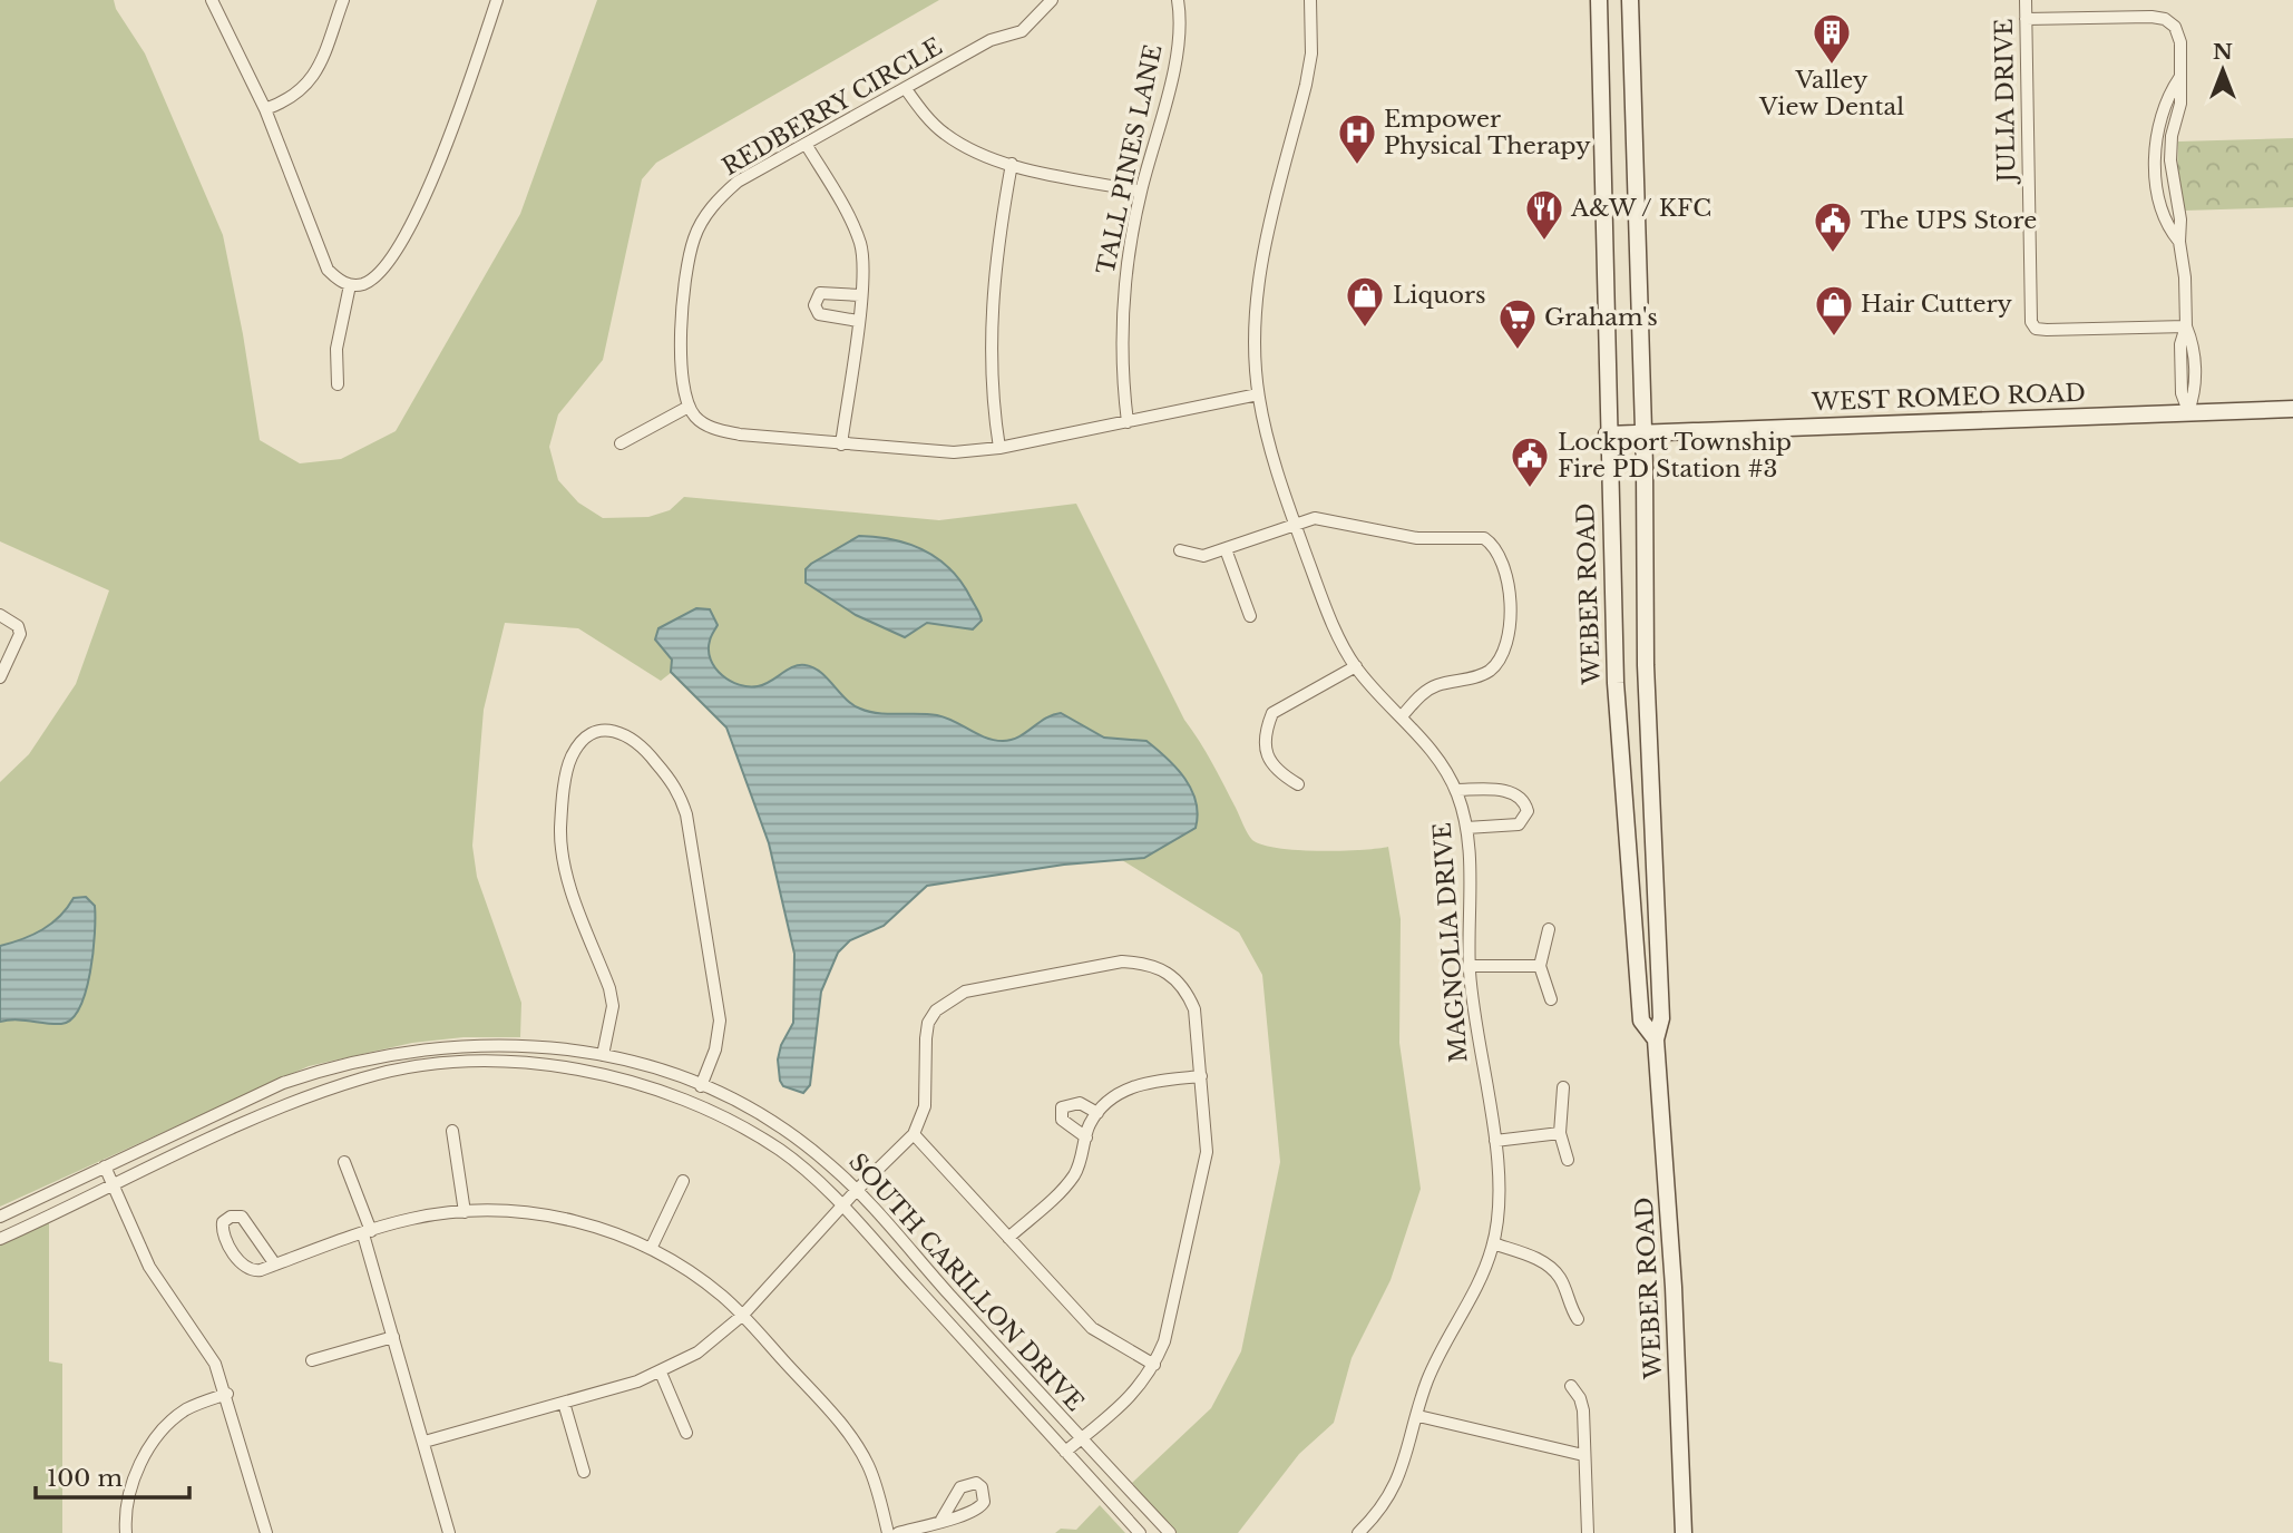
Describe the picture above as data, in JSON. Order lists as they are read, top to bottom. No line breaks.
{"streets":{"main road":["WEST ROMEO ROAD","WEBER ROAD"],"street":["JULIA DRIVE","REDBERRY CIRCLE","TALL PINES LANE","MAGNOLIA DRIVE","SOUTH CARILLON DRIVE"]},"crossings":[["WEST ROMEO ROAD","WEBER ROAD"]],"places":{"building":["Valley View Dental"],"hospital":["Empower Physical Therapy"],"restaurant":["A&W / KFC"],"public building":["The UPS Store","Lockport Township Fire PD Station #3"],"shop":["Liquors","Hair Cuttery"],"supermarket":["Graham's"]},"scale_bar":"100 m","north":"top"}
